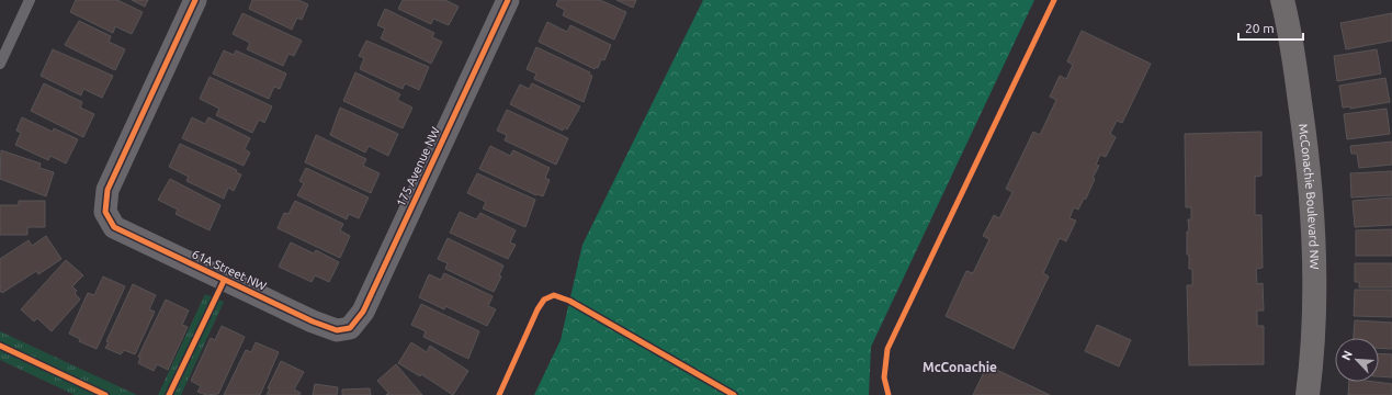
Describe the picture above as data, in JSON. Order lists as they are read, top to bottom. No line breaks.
{"streets":{"street":["175 Avenue NW","McConachie Boulevard NW","61A Street NW"]},"crossings":[["175 Avenue NW","61A Street NW"]],"districts":["McConachie"],"scale_bar":"20 m","north":"top left"}
